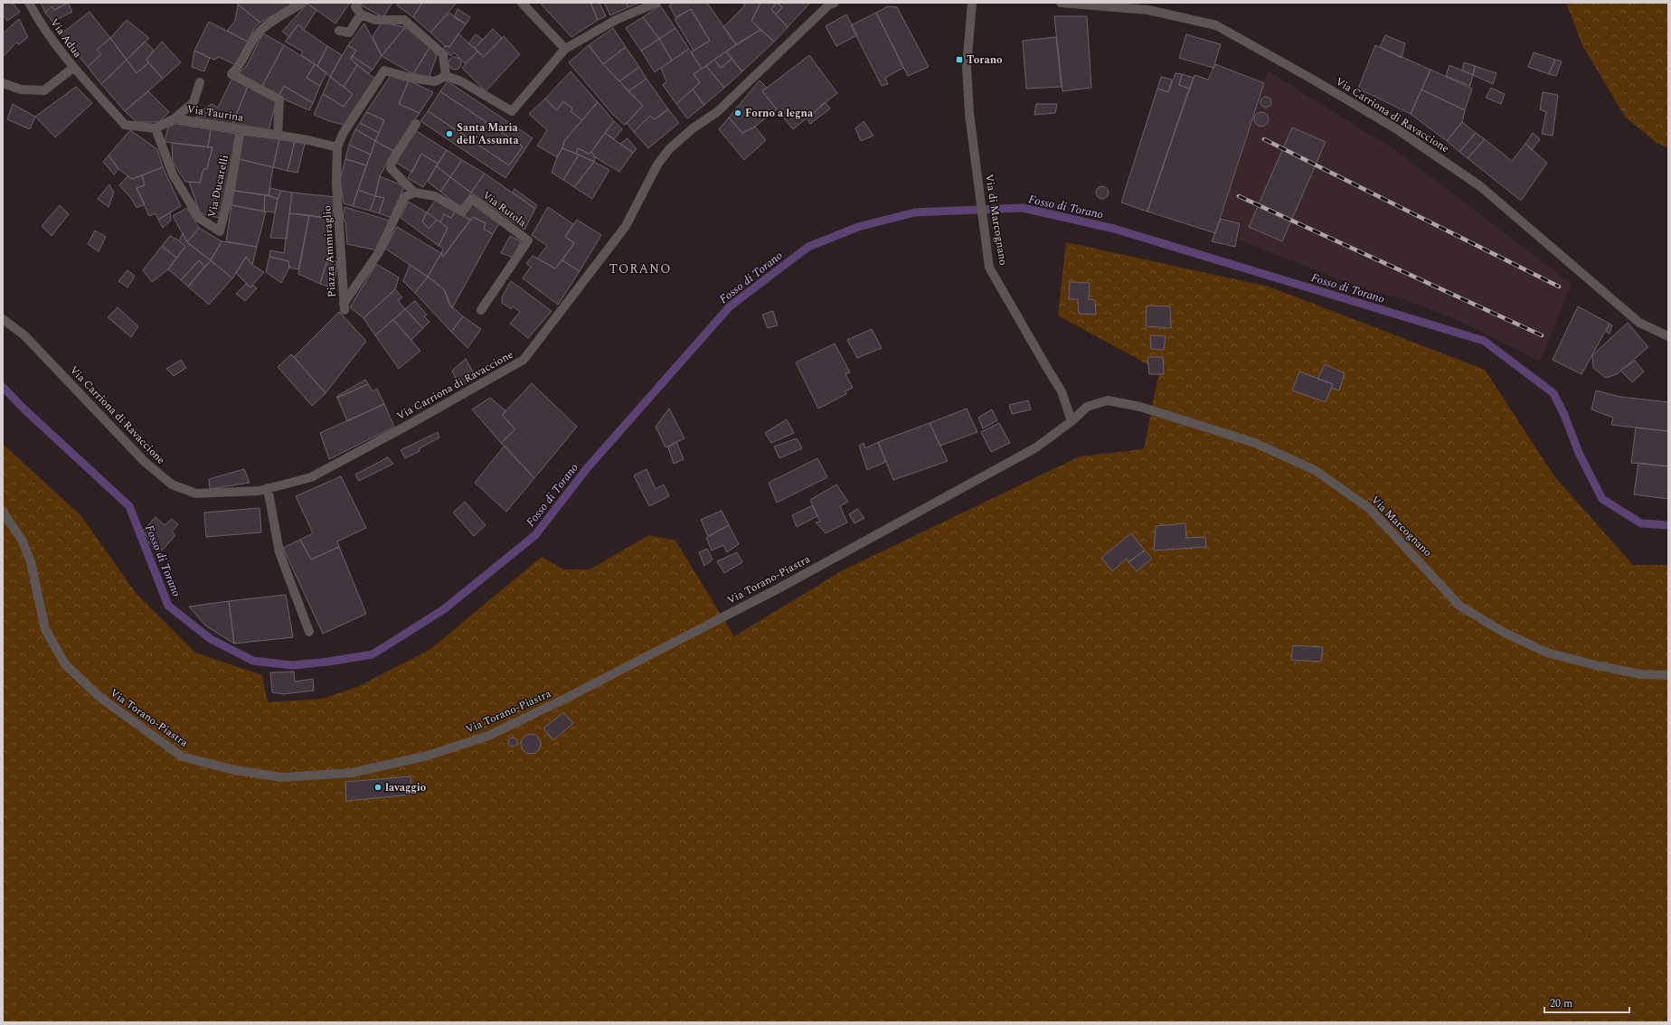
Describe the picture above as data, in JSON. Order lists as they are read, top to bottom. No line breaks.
{"streets":{"street":["Via Adua","Via Taurina","Via Carriona di Ravaccione","Via Ducarelli","Via Rutola","Via di Marcognano","Piazza Ammiraglio","Via Marcognano","Via Torano-Piastra"]},"crossings":[["Via Taurina","Via Ducarelli"],["Via Taurina","Piazza Ammiraglio"],["Via Rutola","Piazza Ammiraglio"],["Via di Marcognano","Via Marcognano"],["Via di Marcognano","Via Torano-Piastra"],["Via Marcognano","Via Torano-Piastra"]],"districts":["TORANO"],"water":["Fosso di Torano"],"places":{"transit":["Torano"],"other":["Forno a legna","Santa Maria dell'Assunta","lavaggio"]},"scale_bar":"20 m"}
